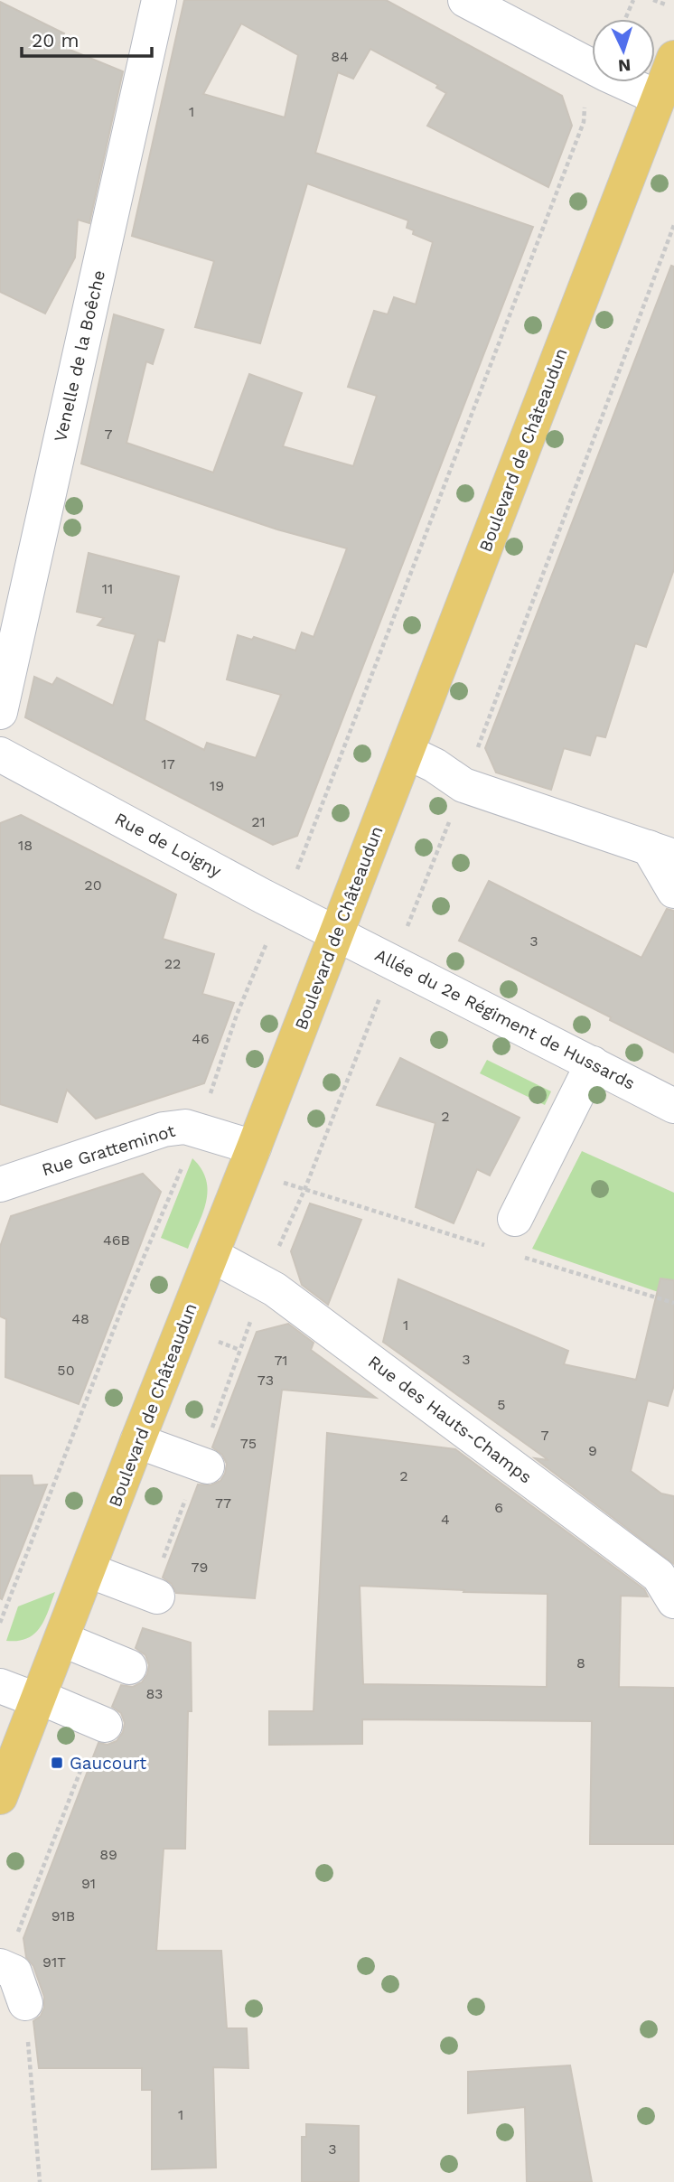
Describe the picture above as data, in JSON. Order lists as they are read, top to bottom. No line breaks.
{"streets":{"main road":["Boulevard de Châteaudun"],"street":["Venelle de la Boêche","Rue de Loigny","Allée du 2e Régiment de Hussards","Rue Gratteminot","Rue des Hauts-Champs"]},"crossings":[["Boulevard de Châteaudun","Rue de Loigny"],["Boulevard de Châteaudun","Allée du 2e Régiment de Hussards"],["Boulevard de Châteaudun","Rue Gratteminot"],["Boulevard de Châteaudun","Rue des Hauts-Champs"],["Rue de Loigny","Allée du 2e Régiment de Hussards"]],"places":{"transit":["Gaucourt"]},"house_numbers":["84","1","7","11","17","19","21","18","20","3","22","46","2","46B","48","1","3","71","50","73","5","7","75","9","2","77","6","4","79","8","83","89","91","91B","91T","1","3"],"scale_bar":"20 m","north":"bottom"}
